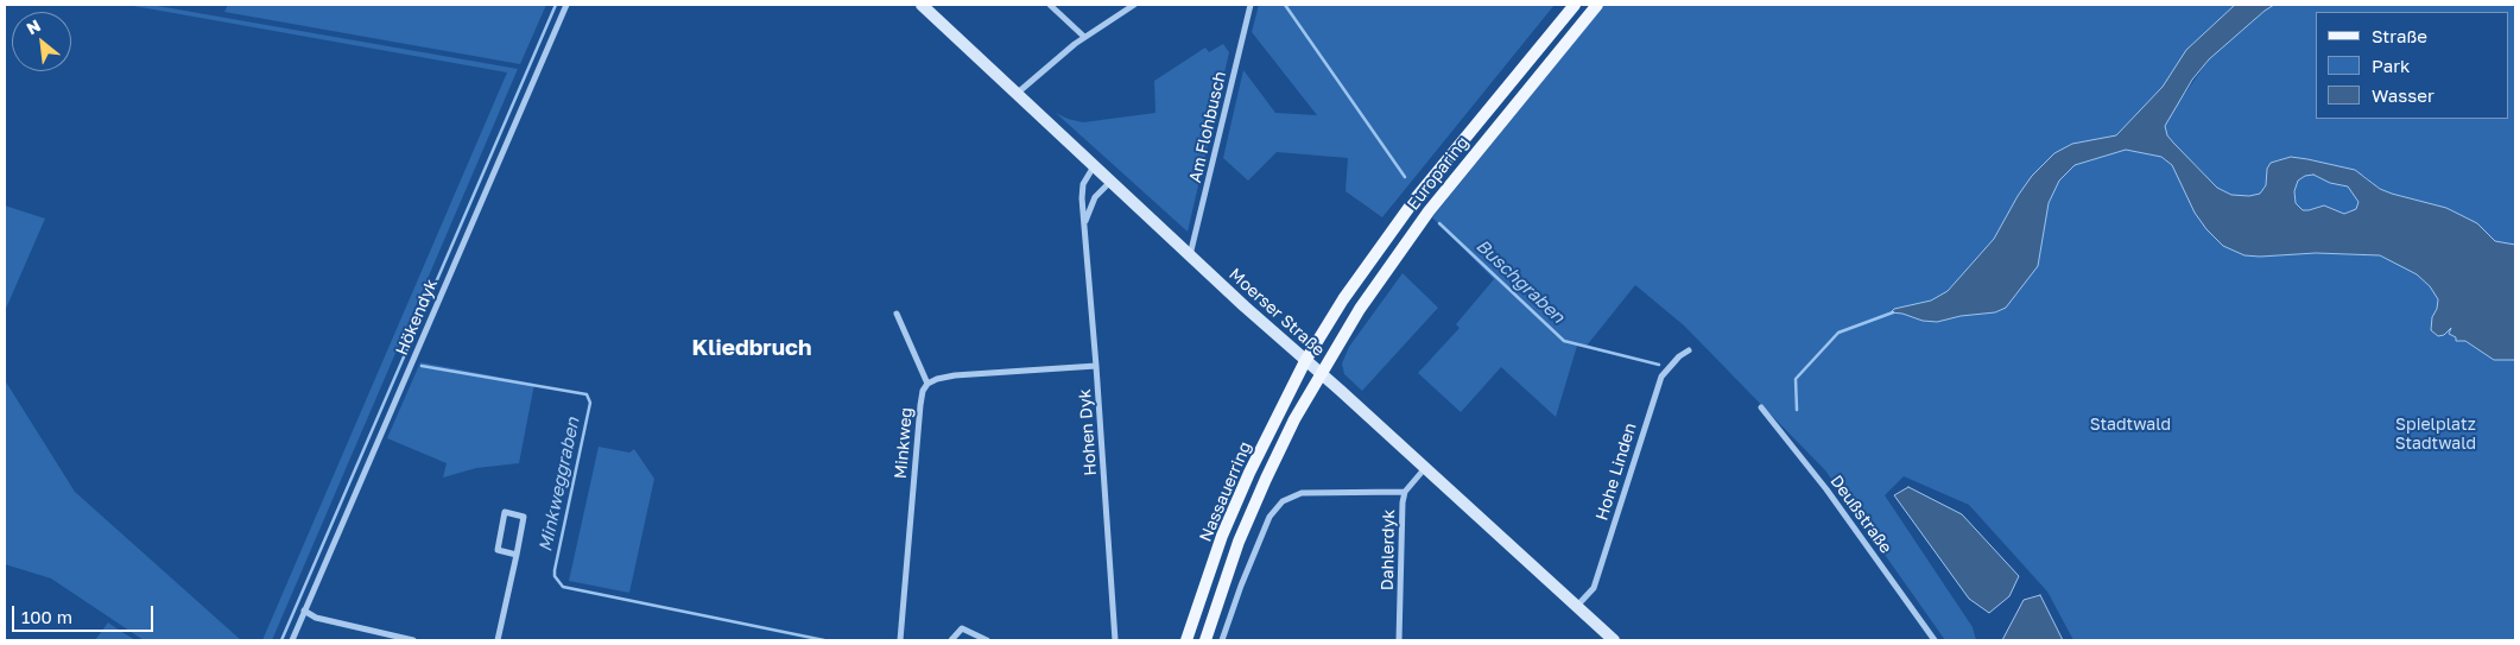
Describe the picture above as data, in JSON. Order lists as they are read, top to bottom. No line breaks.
{"streets":{"main road":["Europaring","Moerser Straße","Nassauerring"],"street":["Am Flohbusch","Hökendyk","Hohen Dyk","Minkweg","Hohe Linden","Deußstraße","Dahlerdyk"]},"crossings":[["Am Flohbusch","Moerser Straße"],["Europaring","Moerser Straße"],["Europaring","Nassauerring"],["Moerser Straße","Hohen Dyk"],["Moerser Straße","Hohe Linden"],["Moerser Straße","Nassauerring"],["Moerser Straße","Dahlerdyk"]],"districts":["Kliedbruch"],"water":["Buschgraben","Minkweggraben"],"parks":["Stadtwald","Spielplatz Stadtwald"],"legend":["Straße","Park","Wasser"],"scale_bar":"100 m","north":"top left"}
